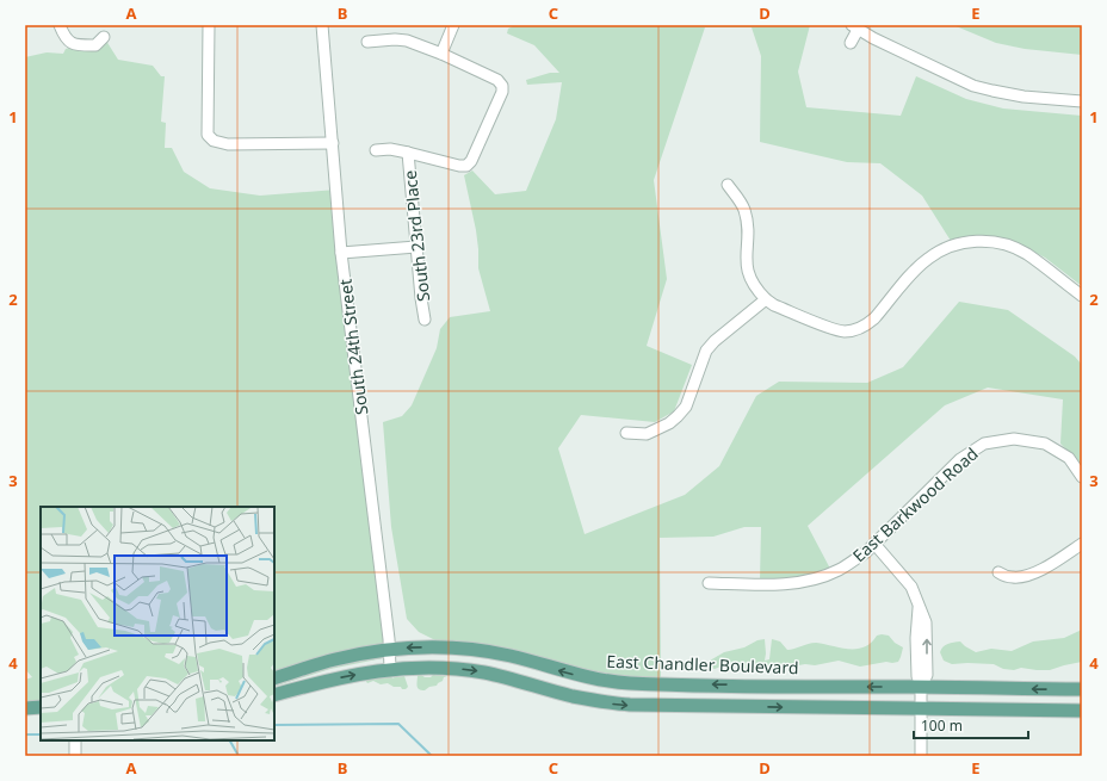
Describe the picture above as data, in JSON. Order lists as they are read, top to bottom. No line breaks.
{"streets":{"main road":["East Chandler Boulevard"],"street":["South 23rd Place","South 24th Street","East Barkwood Road"]},"crossings":[["South 24th Street","East Chandler Boulevard"]],"scale_bar":"100 m","grid":{"columns":["A","B","C","D","E"],"rows":["1","2","3","4"]}}
